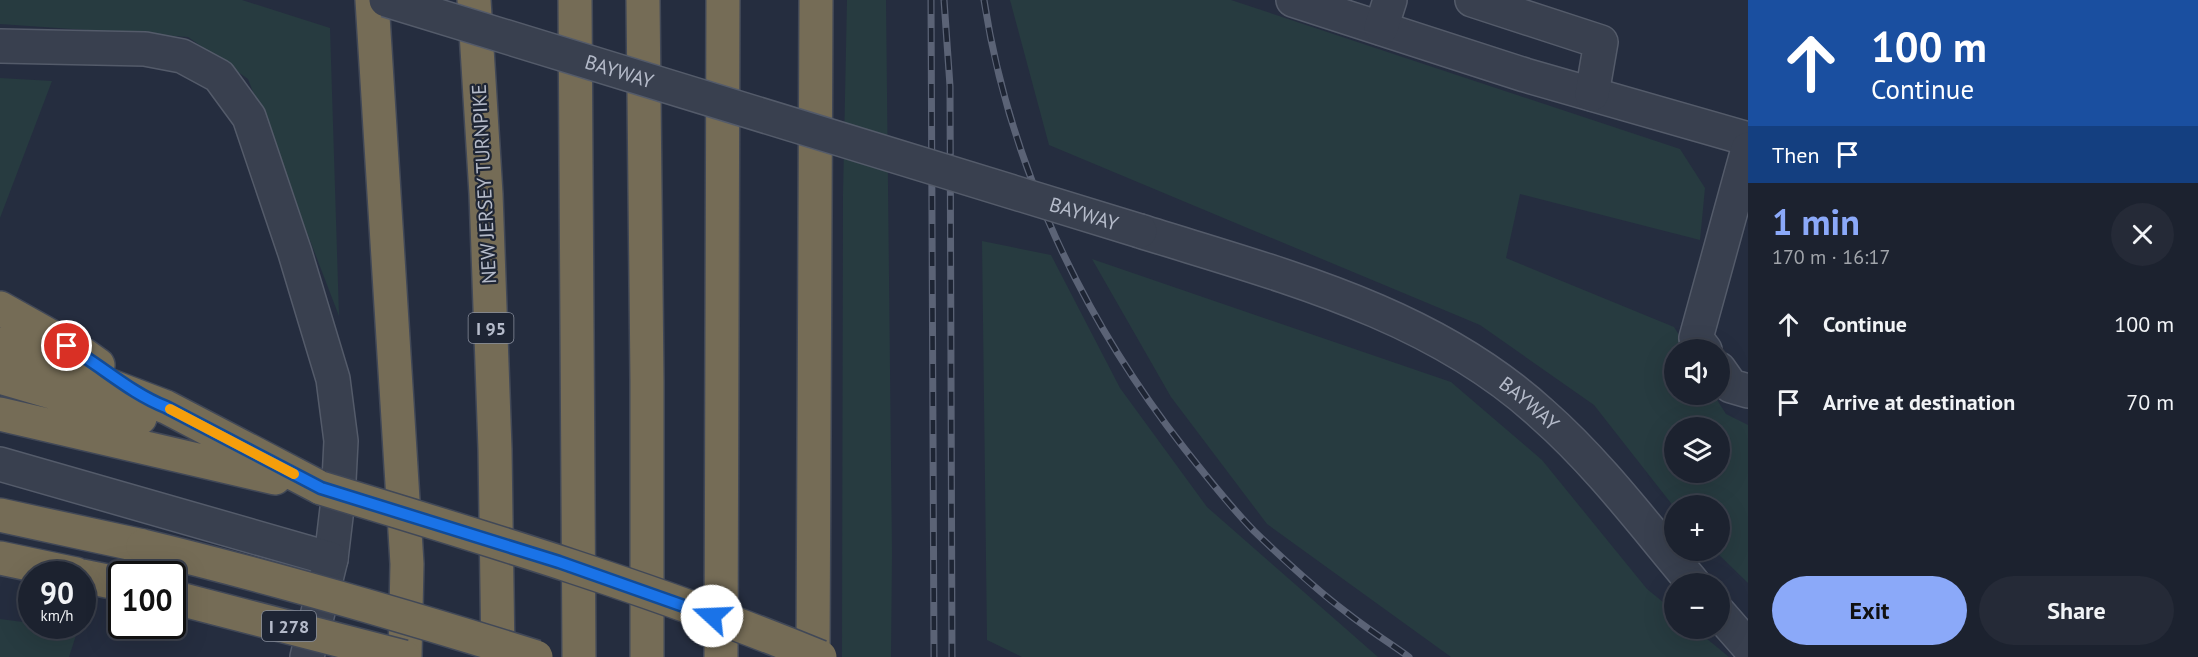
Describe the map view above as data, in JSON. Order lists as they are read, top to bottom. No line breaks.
{"streets":{"highway":["NEW JERSEY TURNPIKE","I 95","I 278"],"street":["BAYWAY"]},"page":{"turn":["100 m","Continue"],"then":"Then","heading":["1 min","170 m · 16:17"],"list":[{"name":"Continue","value":"100 m"},{"name":"Arrive at destination","value":"70 m"}],"map_buttons":["+","−"],"speed":"90 km/h","limit":"100","buttons":["Exit","Share"]}}
